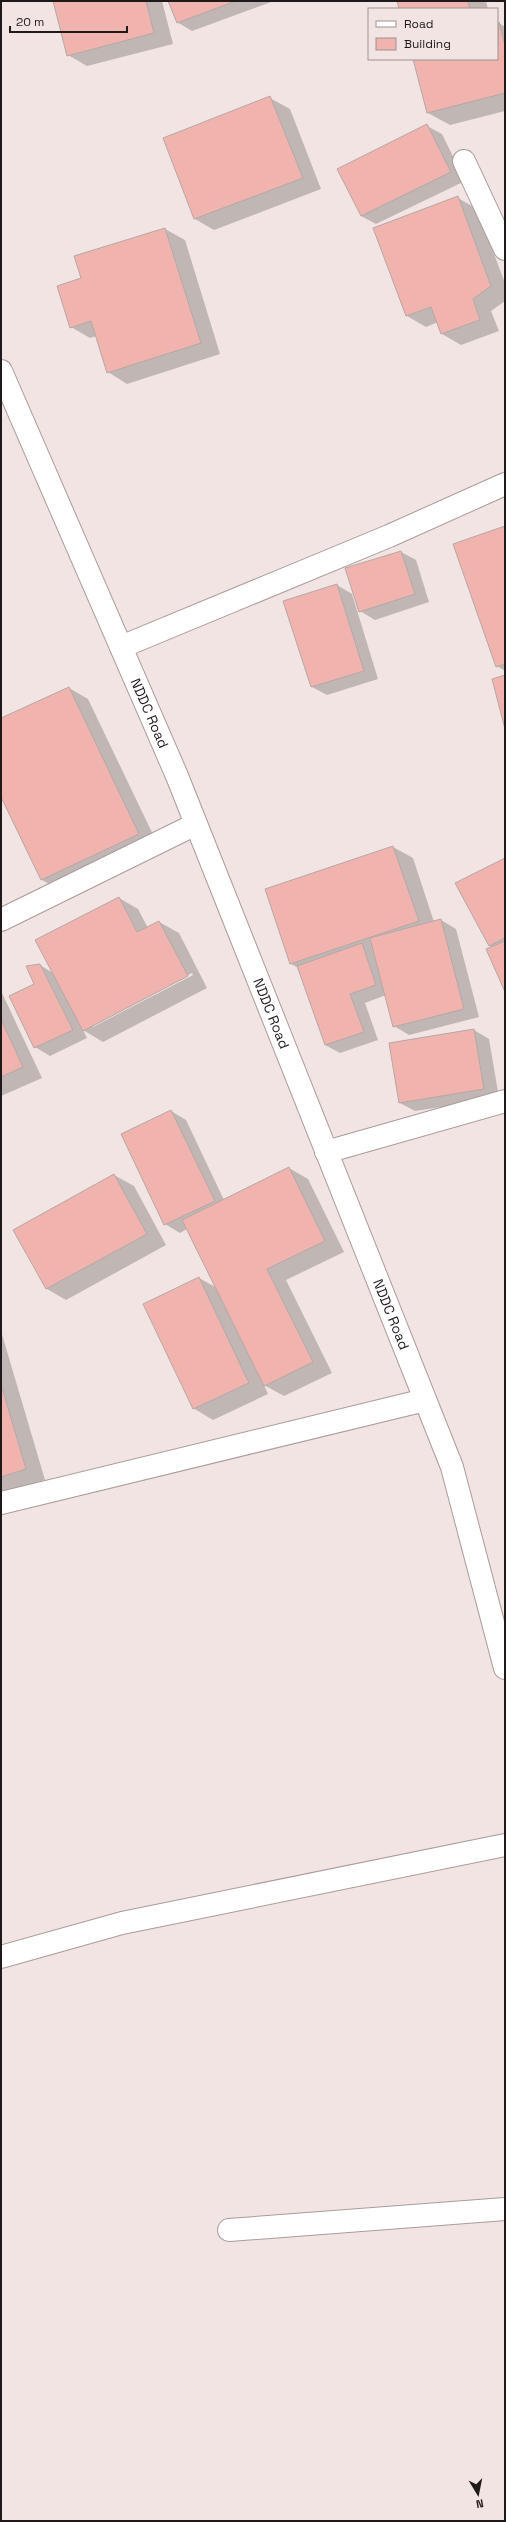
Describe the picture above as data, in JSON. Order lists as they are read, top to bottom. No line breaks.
{"streets":{"street":["NDDC Road"]},"legend":["Road","Building"],"scale_bar":"20 m","north":"bottom"}
